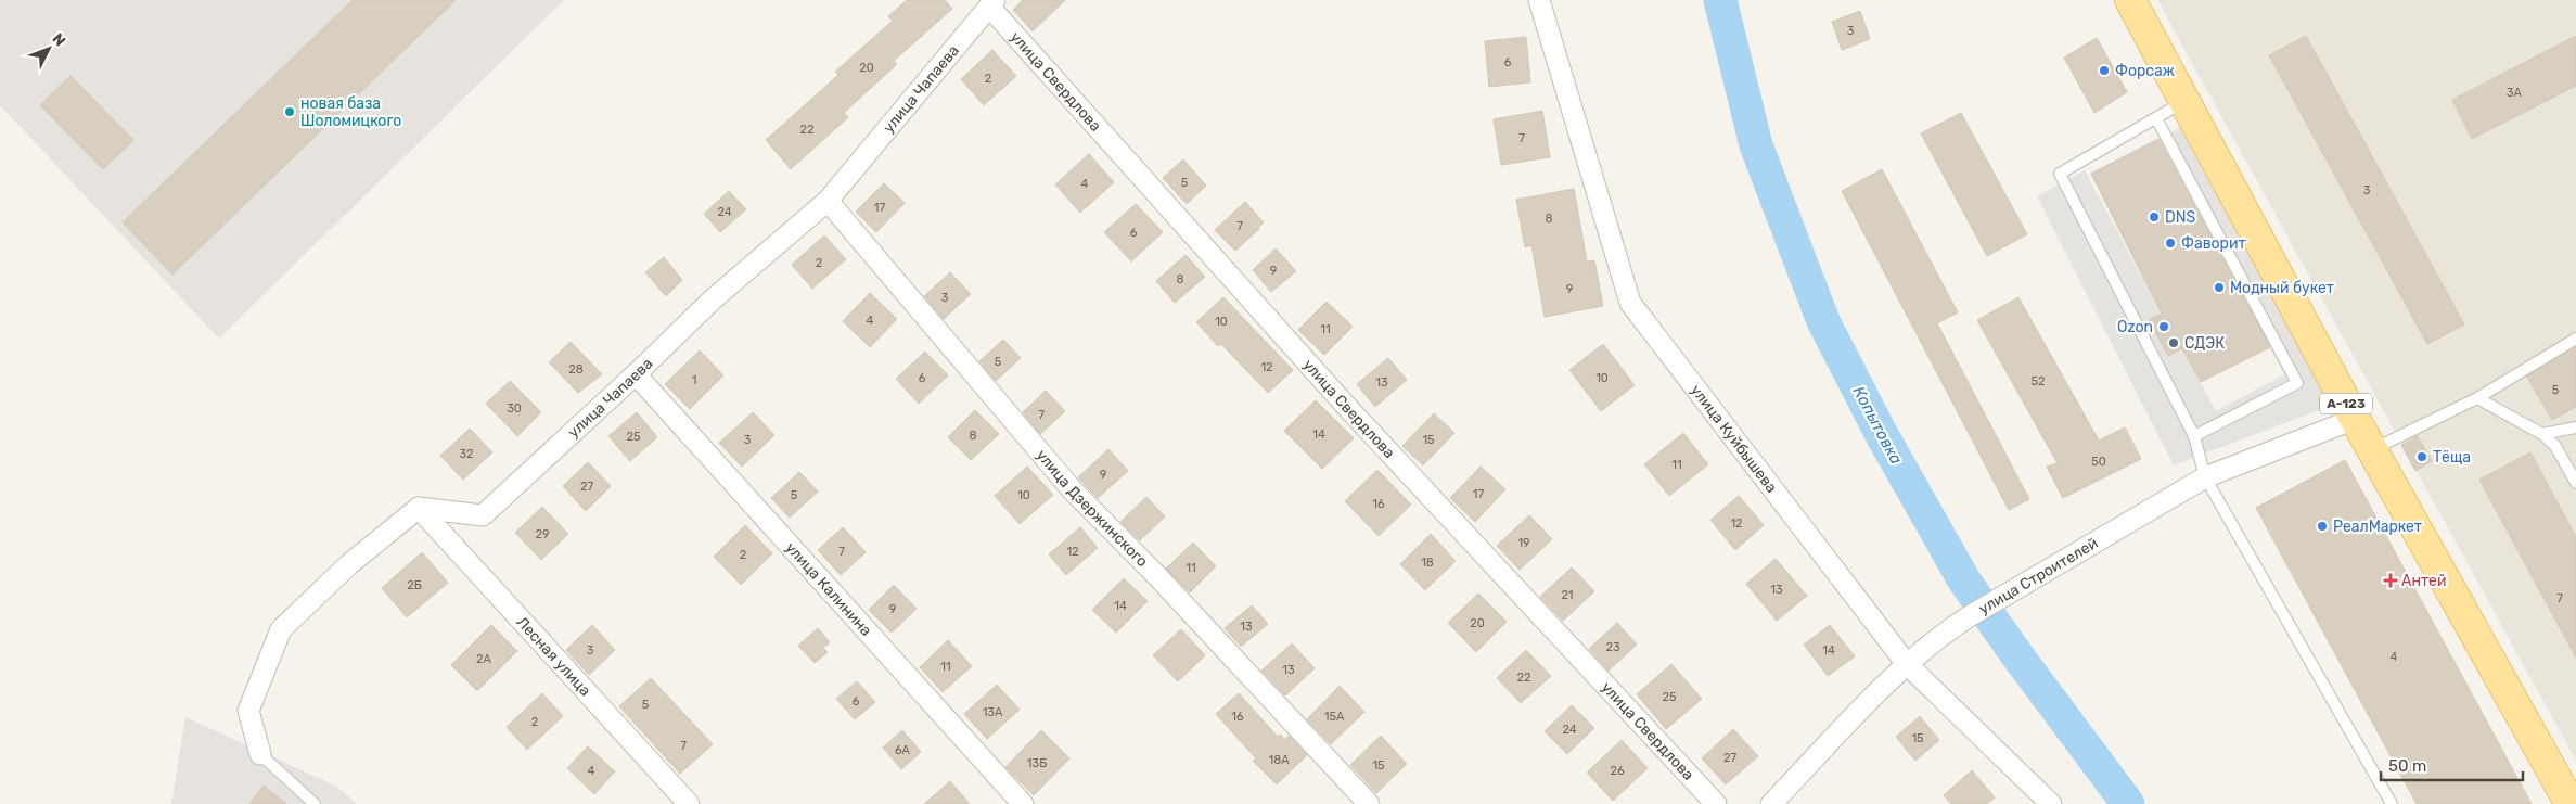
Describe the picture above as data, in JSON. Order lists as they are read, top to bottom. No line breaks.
{"streets":{"main road":["А-123"],"street":["улица Свердлова","улица Чапаева","улица Куйбышева","улица Дзержинского","улица Строителей","улица Калинина","Лесная улица"]},"crossings":[["улица Свердлова","улица Чапаева"],["улица Чапаева","улица Дзержинского"],["улица Чапаева","улица Калинина"],["улица Чапаева","Лесная улица"],["А-123","улица Строителей"],["улица Куйбышева","улица Строителей"]],"water":["Копытовка"],"places":{"other":["Форсаж","новая база Шоломицкого","DNS","Фаворит","Модный букет","Ozon","СДЭК","Тёща","РеалМаркет"],"health":["Антей"]},"house_numbers":["3","6","20","2","3А","22","7","5","4","3","17","24","8","7","6","2","9","8","9","3","4","10","11","5","12","28","6","10","1","52","13","5","30","7","14","8","25","3","15","32","50","11","9","27","17","5","10","16","12","29","19","7","12","2","18","11","2Б","13","21","7","14","9","20","13","23","3","14","4","2А","11","13","22","25","6","5","13А","16","15А","2","24","15","7","6А","27","18А","13Б","15","4","26"],"scale_bar":"50 m","north":"top right"}
